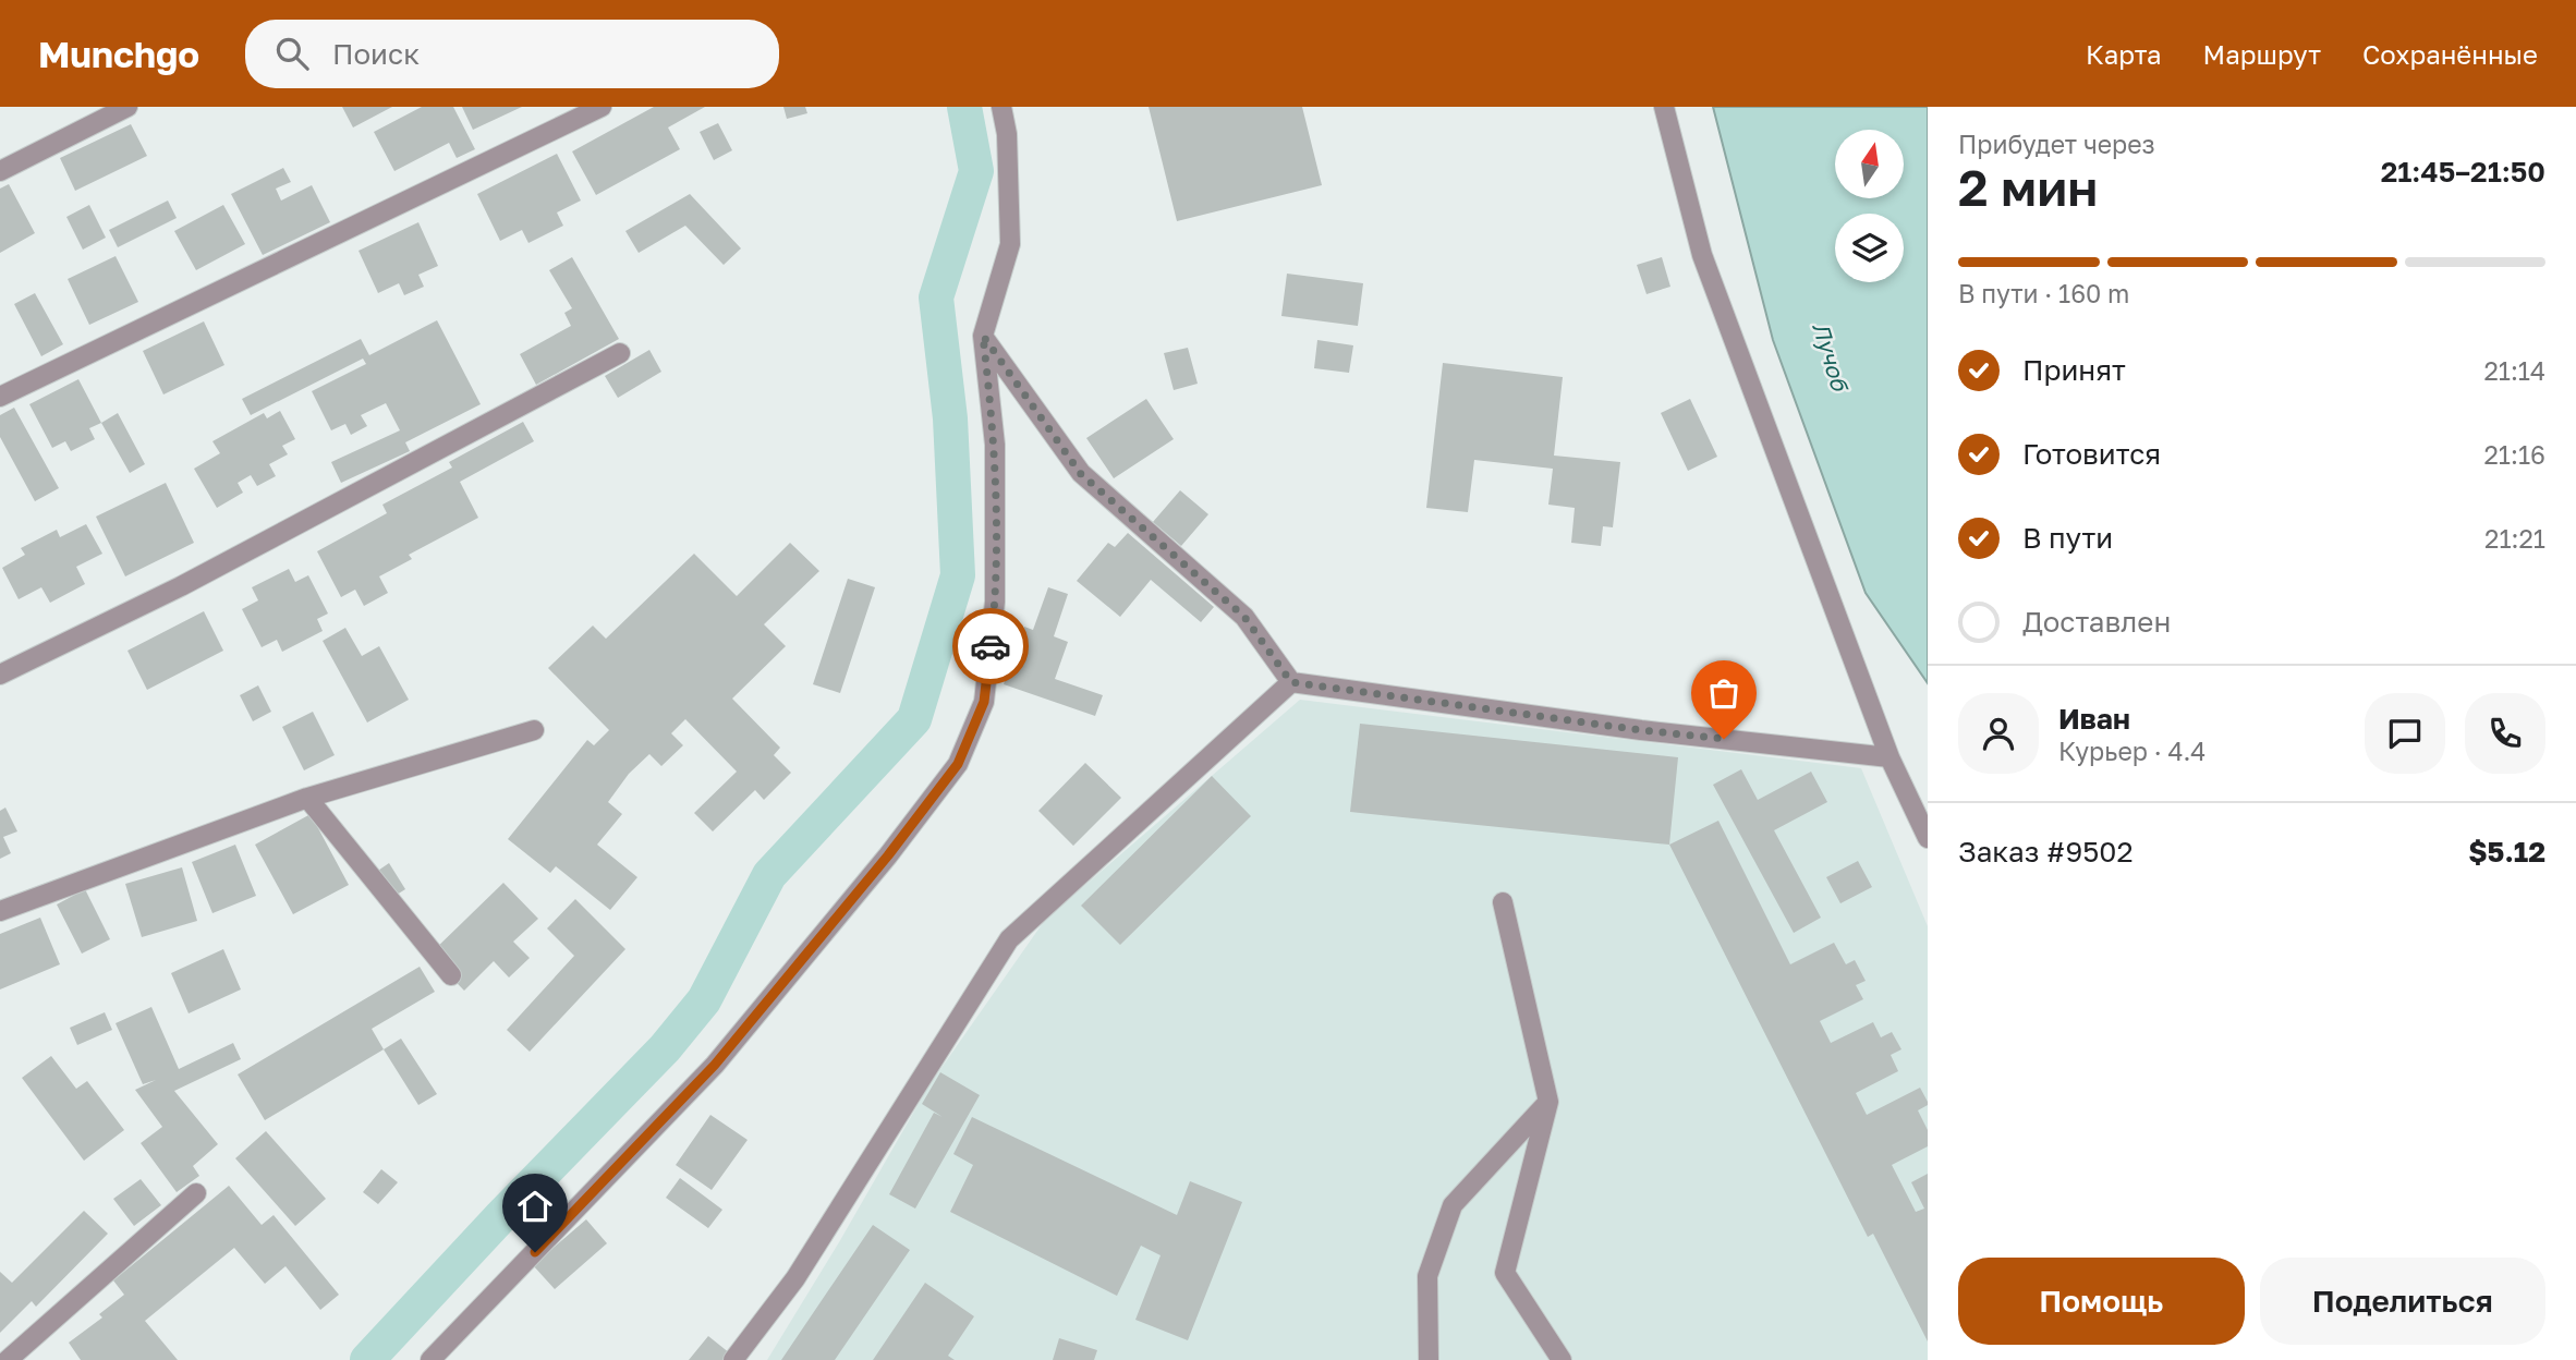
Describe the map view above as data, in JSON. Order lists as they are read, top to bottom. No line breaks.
{"water":["Лучоб"],"north":"top","page":{"header":"Munchgo","search":"Поиск","nav":["Карта","Маршрут","Сохранённые"],"heading":["2 мин","Прибудет через","21:45–21:50"],"panel":["Иван","Курьер · 4.4","Заказ #9502","$5.12"],"bar":"В пути · 160 m","list":[["Принят","21:14"],["Готовится","21:16"],["В пути","21:21"],"Доставлен"],"buttons":["Помощь","Поделиться"]}}
